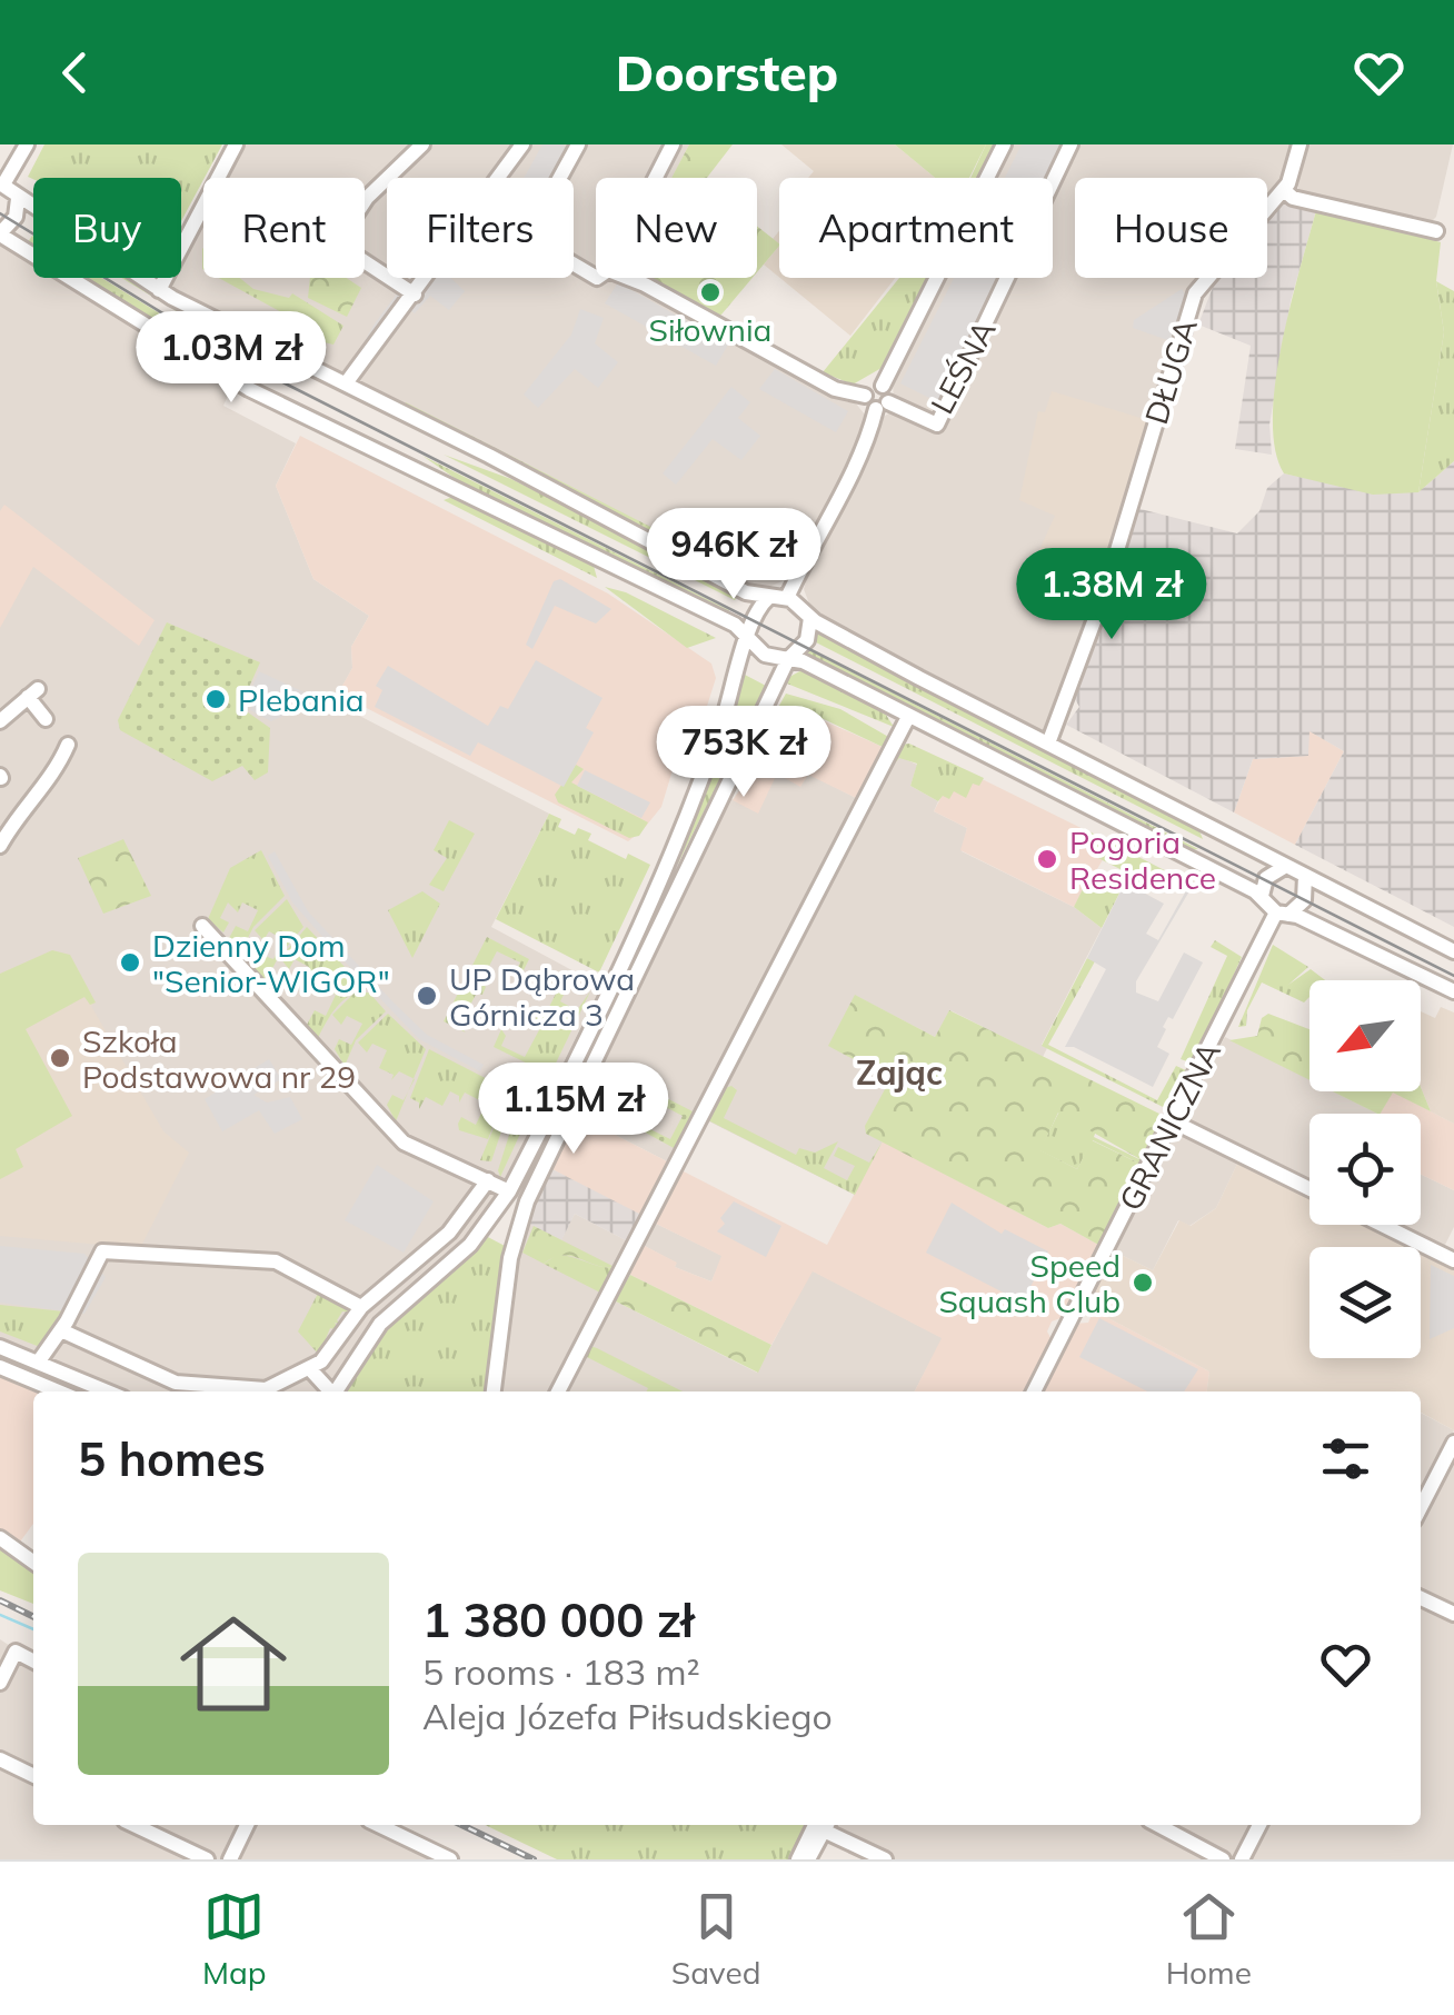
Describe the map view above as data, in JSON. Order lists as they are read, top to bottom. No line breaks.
{"streets":{"street":["LEŚNA","DŁUGA","GRANICZNA"]},"districts":["Zając"],"places":["Siłownia","Plebania","Pogoria Residence","Dzienny Dom \"Senior-WIGOR\"","UP Dąbrowa Górnicza 3","Szkoła Podstawowa nr 29","Speed Squash Club"],"north":"bottom left","page":{"header":"Doorstep","chip":["Buy","Rent","Filters","New","Apartment","House"],"price":["1.03M zł","946K zł","1.38M zł","753K zł","1.15M zł"],"heading":"5 homes","list":[{"name":"1 380 000 zł","note":"5 rooms · 183 m² · Aleja Józefa Piłsudskiego"}],"tabs":["Map","Saved","Home"]}}
